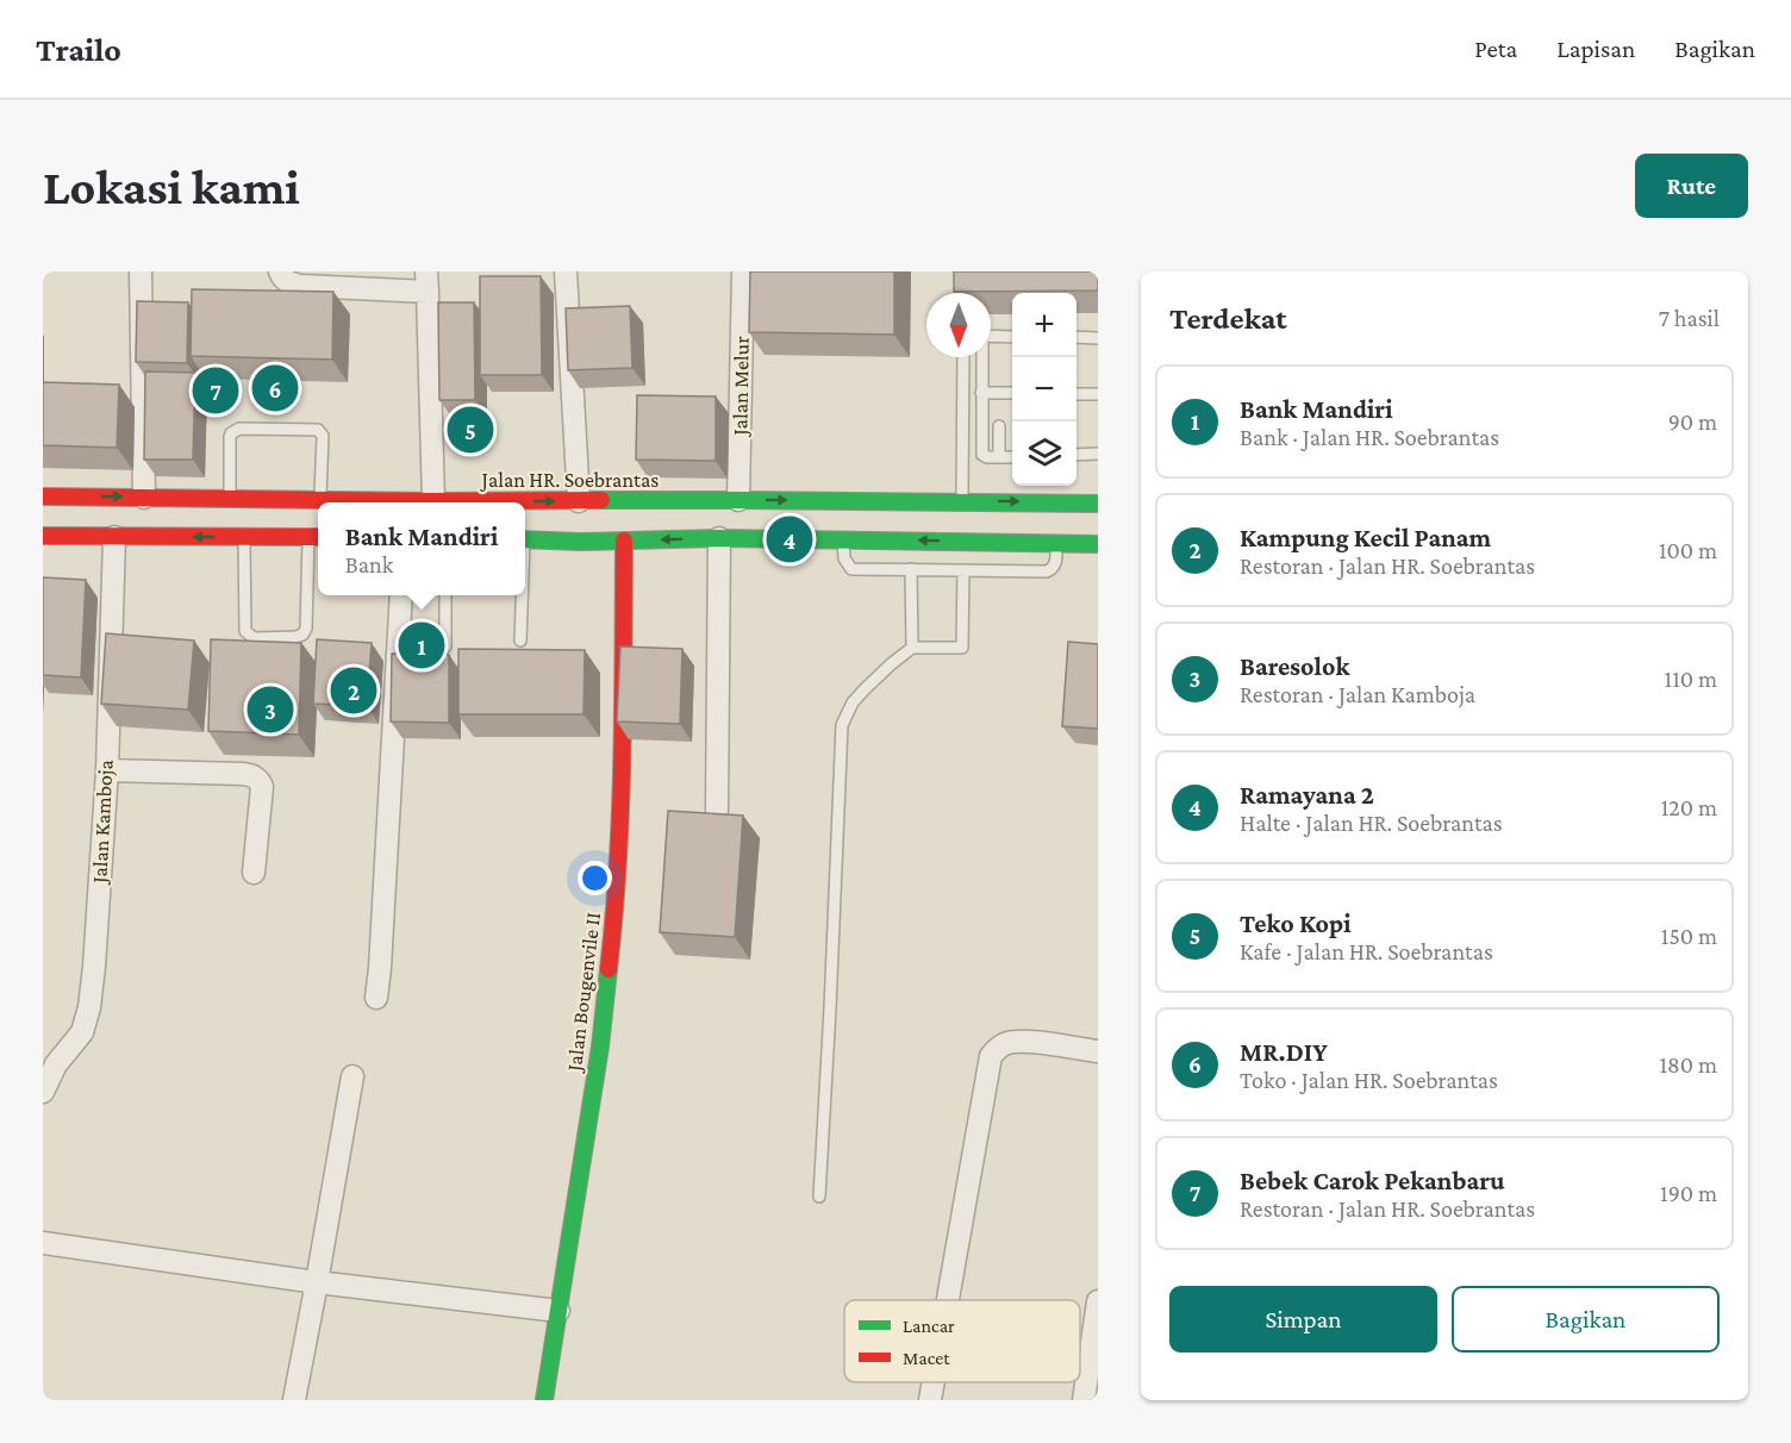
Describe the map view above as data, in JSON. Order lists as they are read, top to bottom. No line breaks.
{"streets":{"main road":["Jalan HR. Soebrantas","Jalan Bougenvile II"],"street":["Jalan Melur","Jalan Kamboja"]},"crossings":[["Jalan Melur","Jalan HR. Soebrantas"]],"legend":["Lancar","Macet"],"north":"bottom","page":{"header":"Trailo","nav":["Peta","Lapisan","Bagikan"],"buttons":["Rute",["Simpan","Bagikan"]],"title":"Lokasi kami","heading":["Terdekat","7 hasil"],"map_buttons":["+","−"],"pins":["6","7","5","4","1","2","3"],"list":[{"mark":"1","name":"Bank Mandiri","note":"Bank · Jalan HR. Soebrantas","value":"90 m"},{"mark":"2","name":"Kampung Kecil Panam","note":"Restoran · Jalan HR. Soebrantas","value":"100 m"},{"mark":"3","name":"Baresolok","note":"Restoran · Jalan Kamboja","value":"110 m"},{"mark":"4","name":"Ramayana 2","note":"Halte · Jalan HR. Soebrantas","value":"120 m"},{"mark":"5","name":"Teko Kopi","note":"Kafe · Jalan HR. Soebrantas","value":"150 m"},{"mark":"6","name":"MR.DIY","note":"Toko · Jalan HR. Soebrantas","value":"180 m"},{"mark":"7","name":"Bebek Carok Pekanbaru","note":"Restoran · Jalan HR. Soebrantas","value":"190 m"}],"popup":["Bank Mandiri","Bank"]}}
